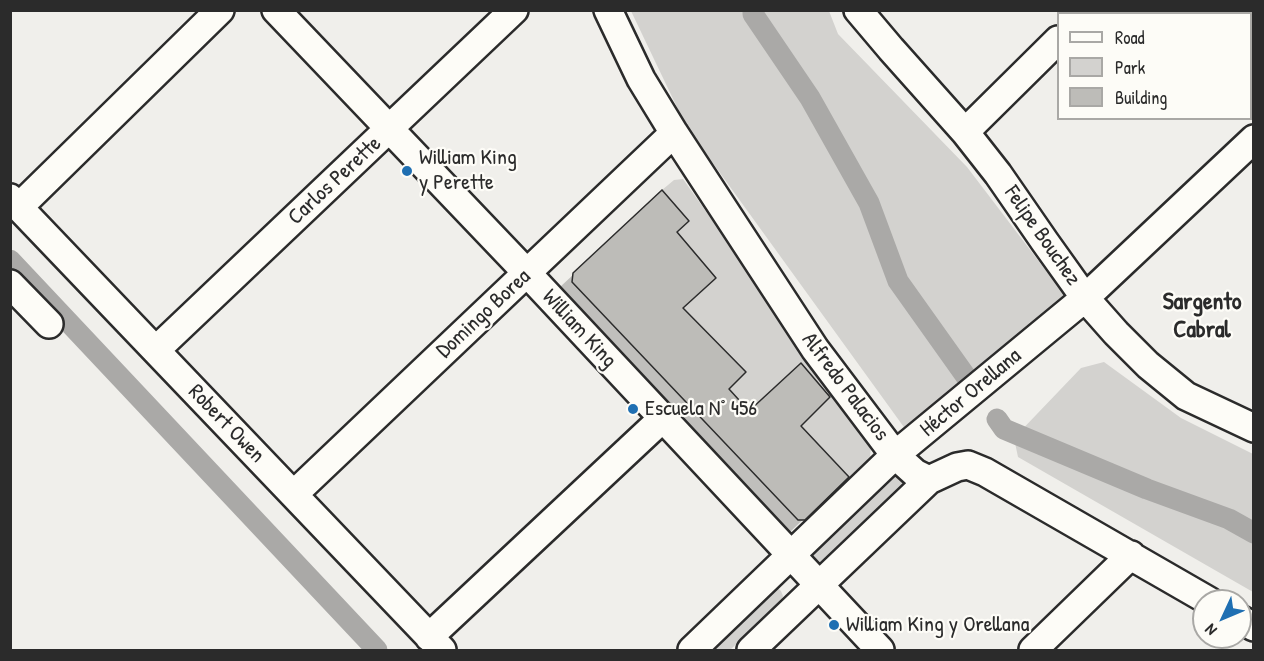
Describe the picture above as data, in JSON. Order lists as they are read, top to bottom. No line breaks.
{"streets":{"street":["Carlos Perette","Felipe Bouchez","Domingo Borea","William King","Alfredo Palacios","Héctor Orellana","Robert Owen"]},"crossings":[["Carlos Perette","William King"],["Carlos Perette","Robert Owen"],["Felipe Bouchez","Héctor Orellana"],["Domingo Borea","William King"],["Domingo Borea","Alfredo Palacios"],["Domingo Borea","Robert Owen"],["William King","Héctor Orellana"],["Alfredo Palacios","Héctor Orellana"]],"districts":["Sargento Cabral"],"places":["William King y Perette","Escuela N° 456","William King y Orellana"],"legend":["Road","Park","Building"],"north":"bottom left"}
